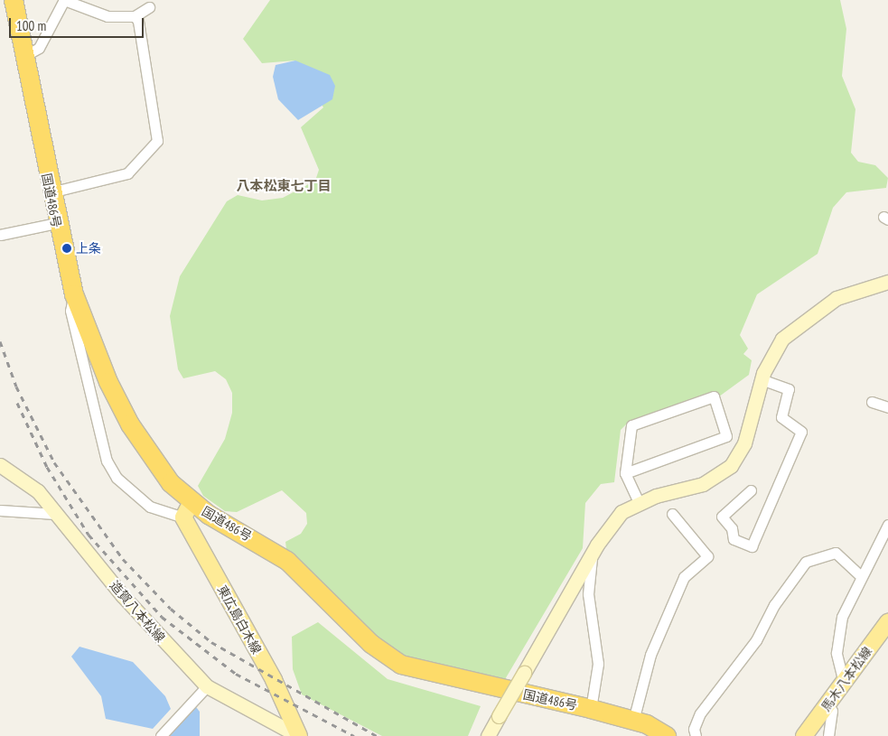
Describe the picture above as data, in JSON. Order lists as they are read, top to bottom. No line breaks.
{"streets":{"highway":["国道486号"],"main road":["東広島白木線","馬木八本松線"],"street":["造賀八本松線"]},"crossings":[["国道486号","東広島白木線"],["造賀八本松線","東広島白木線"]],"districts":["八本松東七丁目"],"places":["上条"],"scale_bar":"100 m"}
